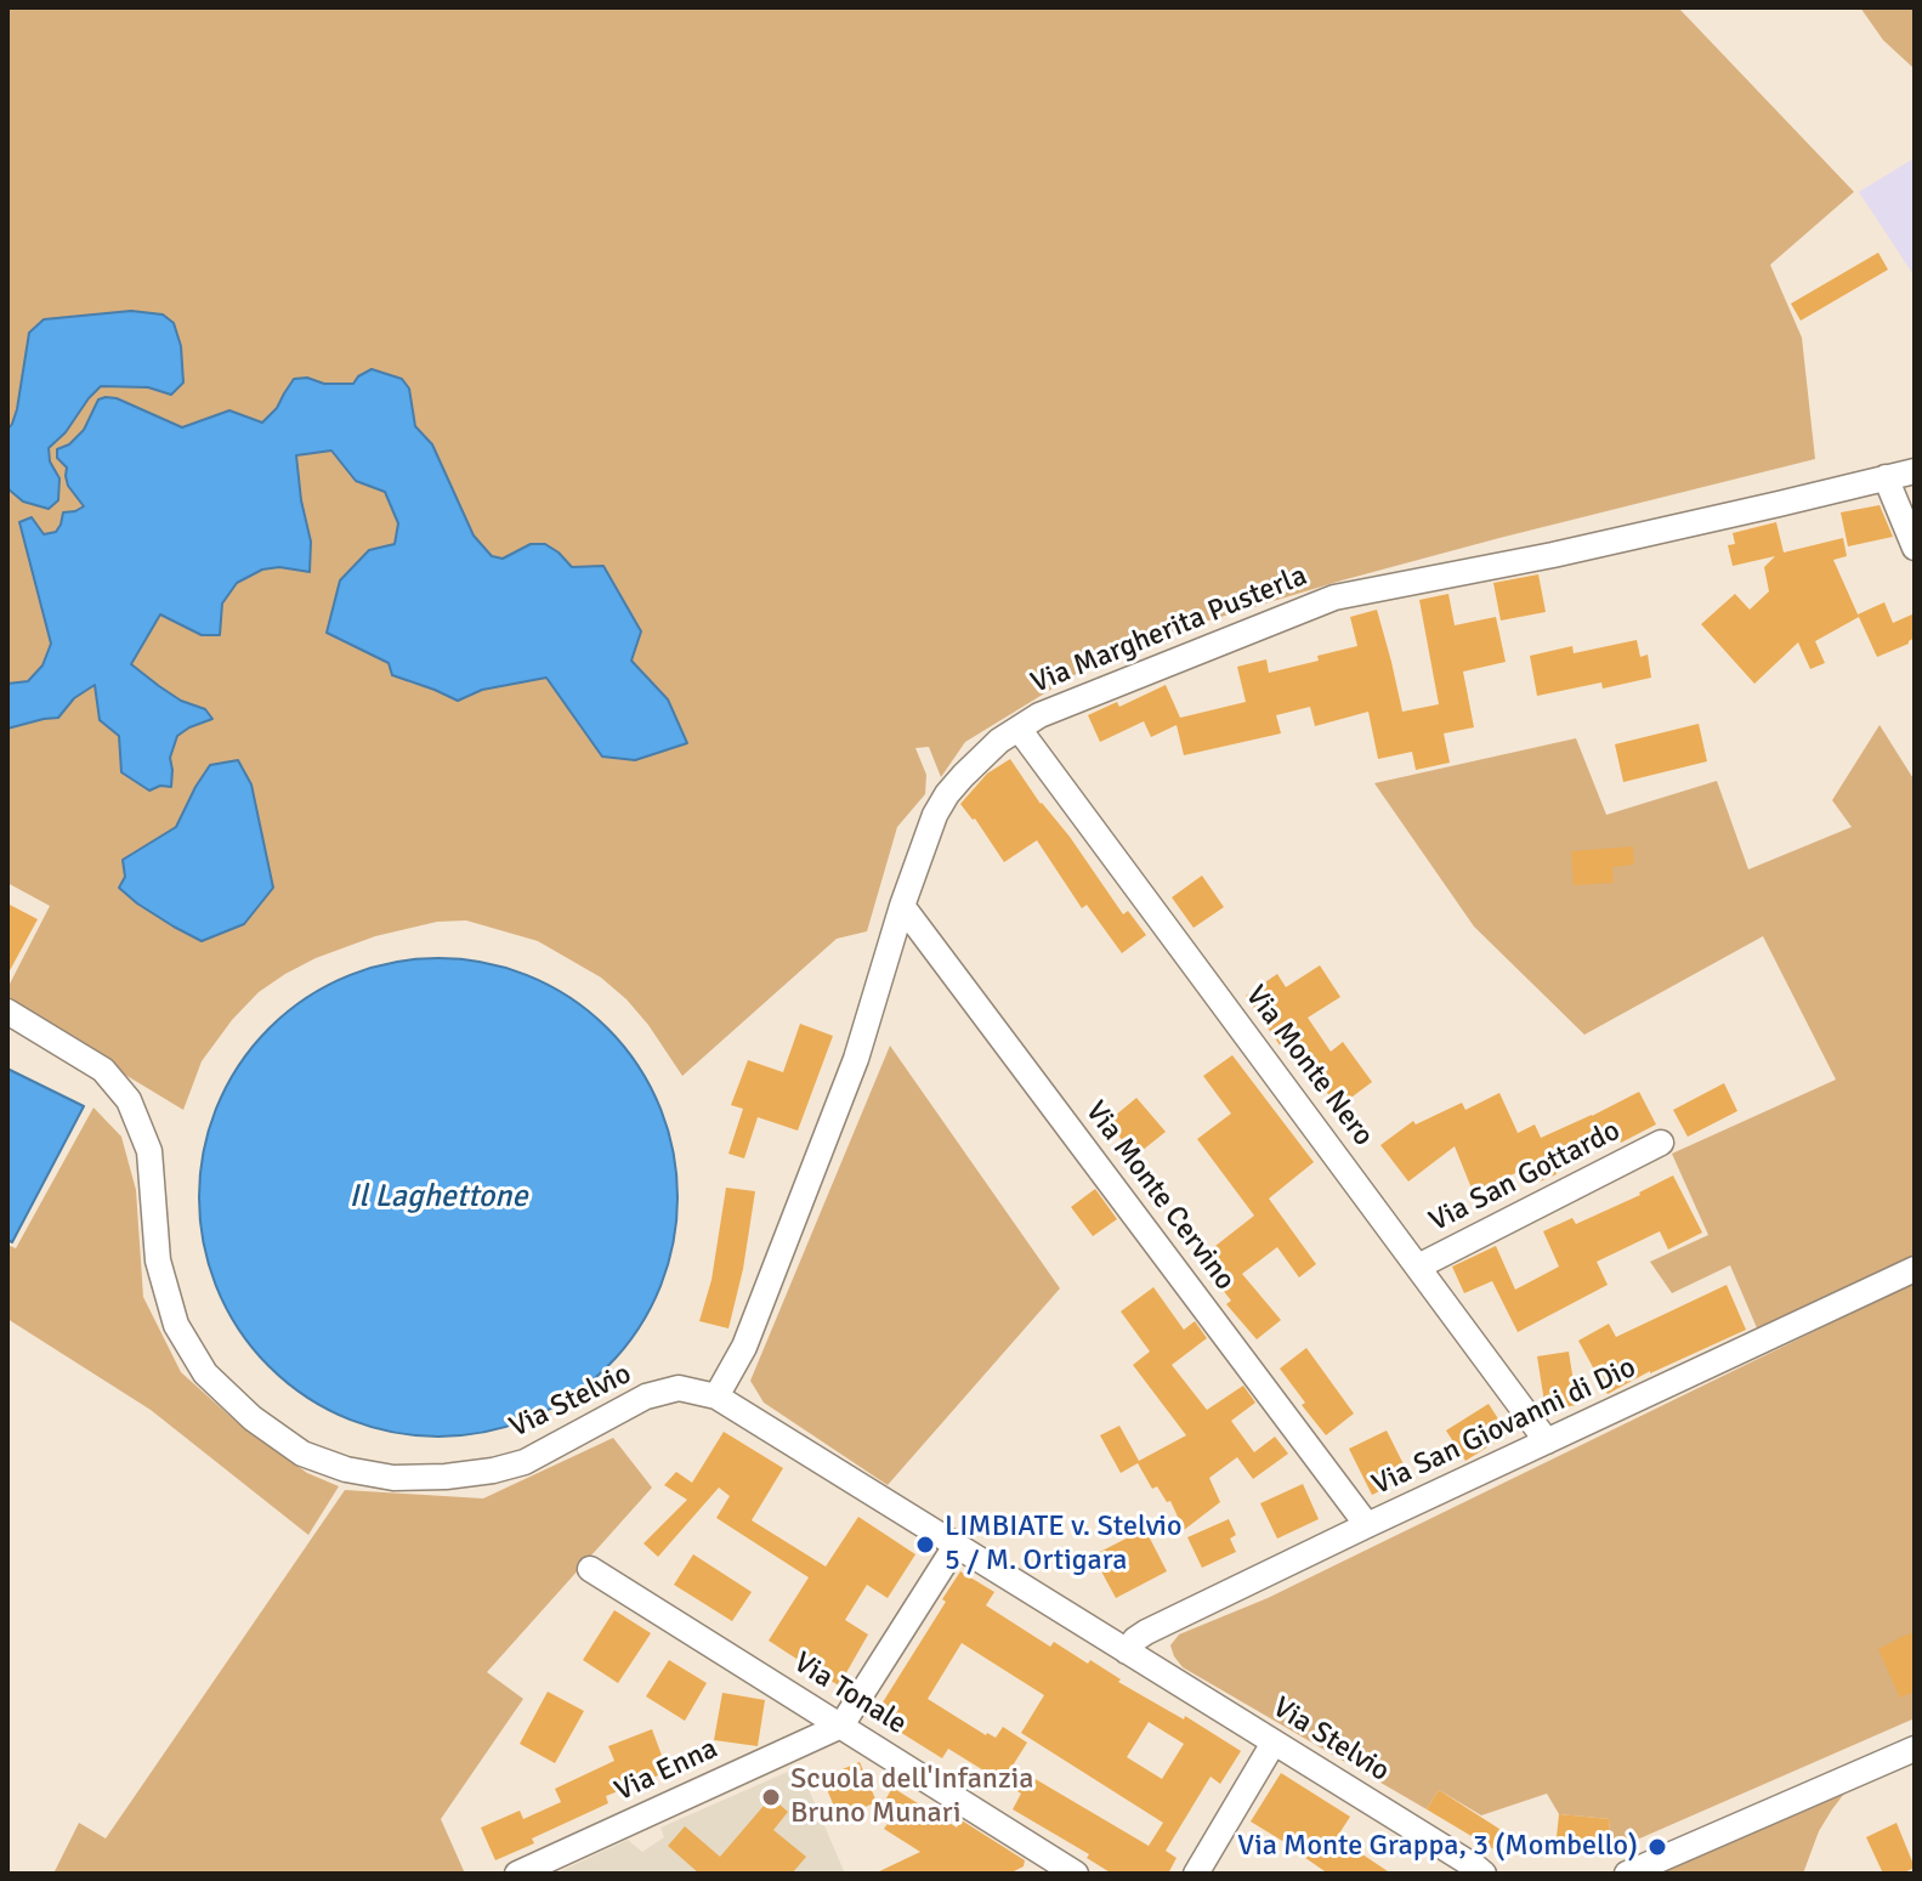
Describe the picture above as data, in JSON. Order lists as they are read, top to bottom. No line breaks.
{"streets":{"street":["Via Margherita Pusterla","Via Monte Nero","Via San Gottardo","Via Monte Cervino","Via Stelvio","Via San Giovanni di Dio","Via Tonale","Via Enna"]},"crossings":[["Via Margherita Pusterla","Via Monte Nero"],["Via Margherita Pusterla","Via Monte Cervino"],["Via Margherita Pusterla","Via Stelvio"],["Via Monte Nero","Via San Gottardo"],["Via Monte Nero","Via San Giovanni di Dio"],["Via Monte Cervino","Via San Giovanni di Dio"],["Via Stelvio","Via San Giovanni di Dio"],["Via Tonale","Via Enna"]],"water":["Il Laghettone"],"places":["LIMBIATE v. Stelvio 5 / M. Ortigara","Scuola dell'Infanzia Bruno Munari","Via Monte Grappa, 3 (Mombello)"]}
